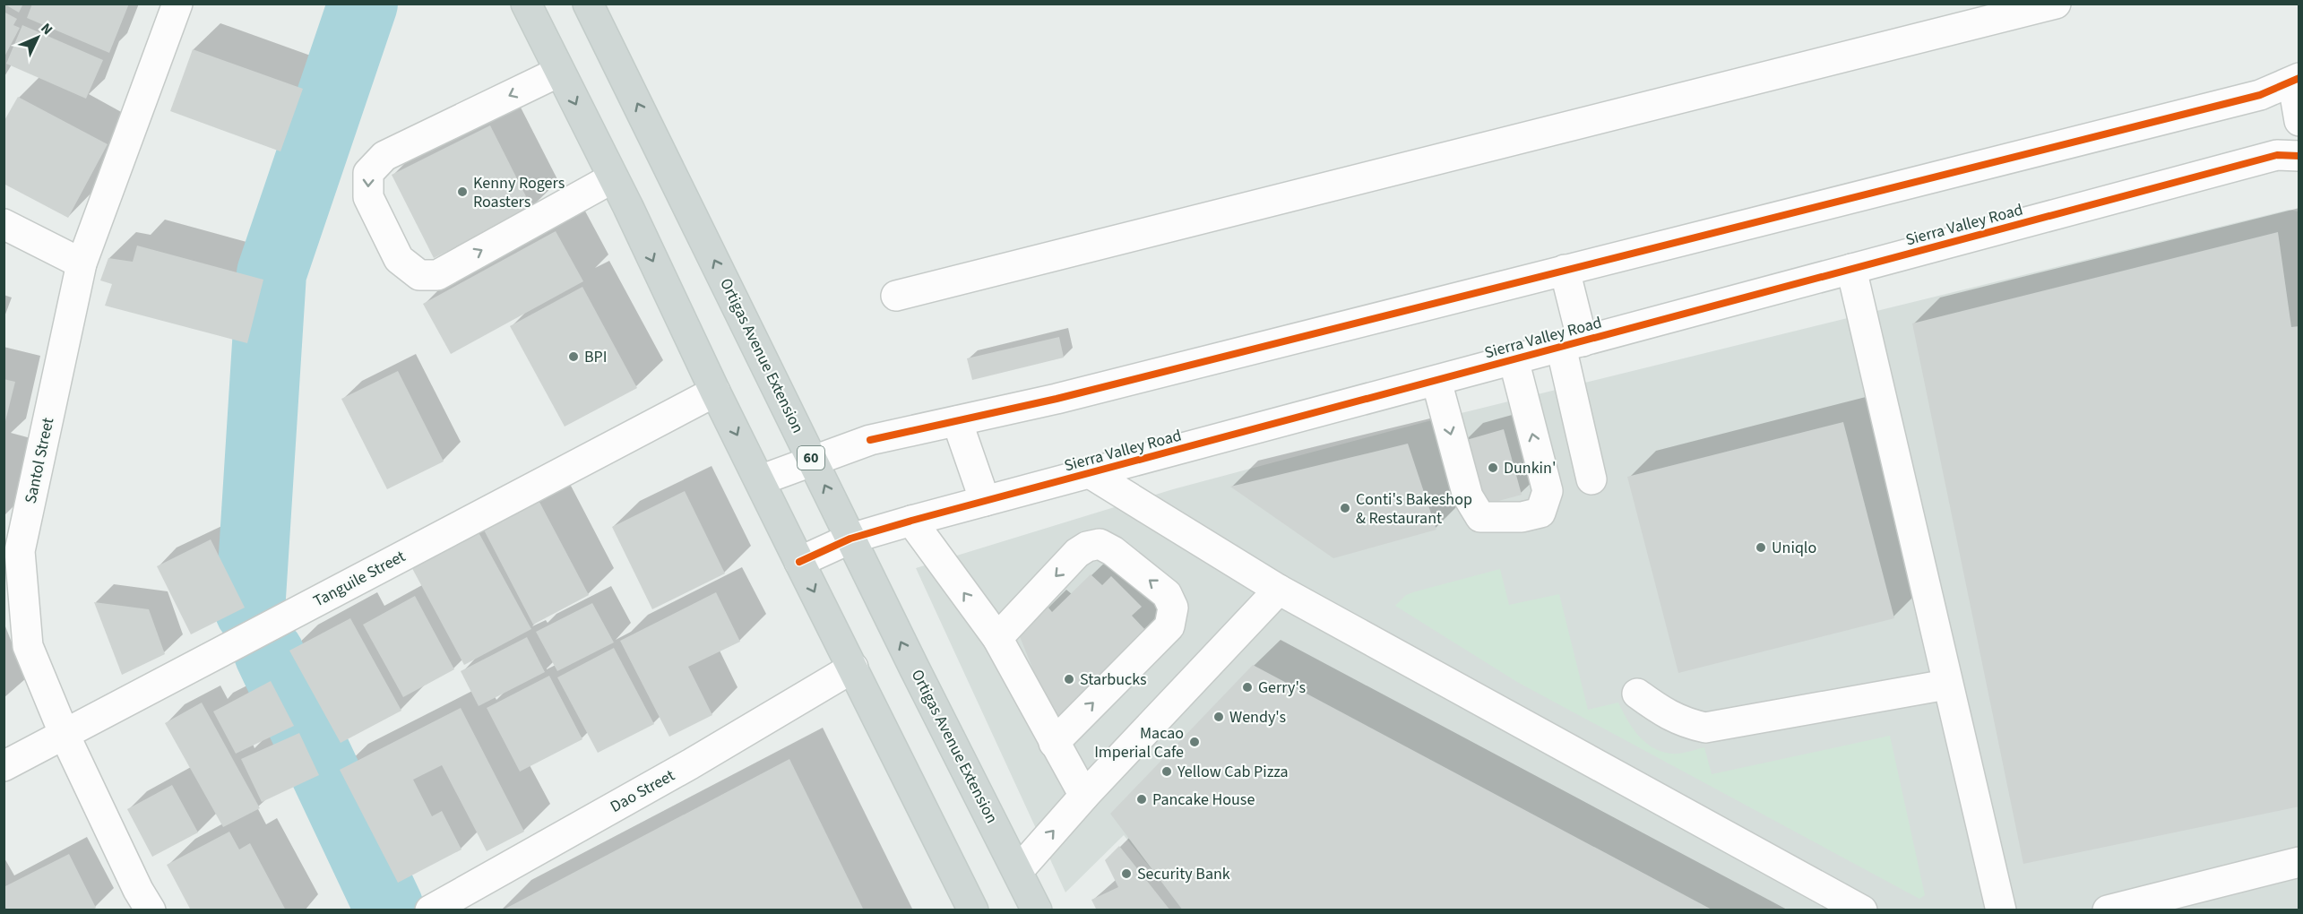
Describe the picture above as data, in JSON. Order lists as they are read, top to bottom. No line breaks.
{"streets":{"main road":["Ortigas Avenue Extension","60"],"street":["Sierra Valley Road","Santol Street","Tanguile Street","Dao Street"]},"crossings":[["Sierra Valley Road","Ortigas Avenue Extension"],["Santol Street","Tanguile Street"]],"places":["Kenny Rogers Roasters","BPI","Dunkin'","Conti's Bakeshop & Restaurant","Uniqlo","Starbucks","Gerry's","Wendy's","Macao Imperial Cafe","Yellow Cab Pizza","Pancake House","Security Bank"],"north":"top right"}
